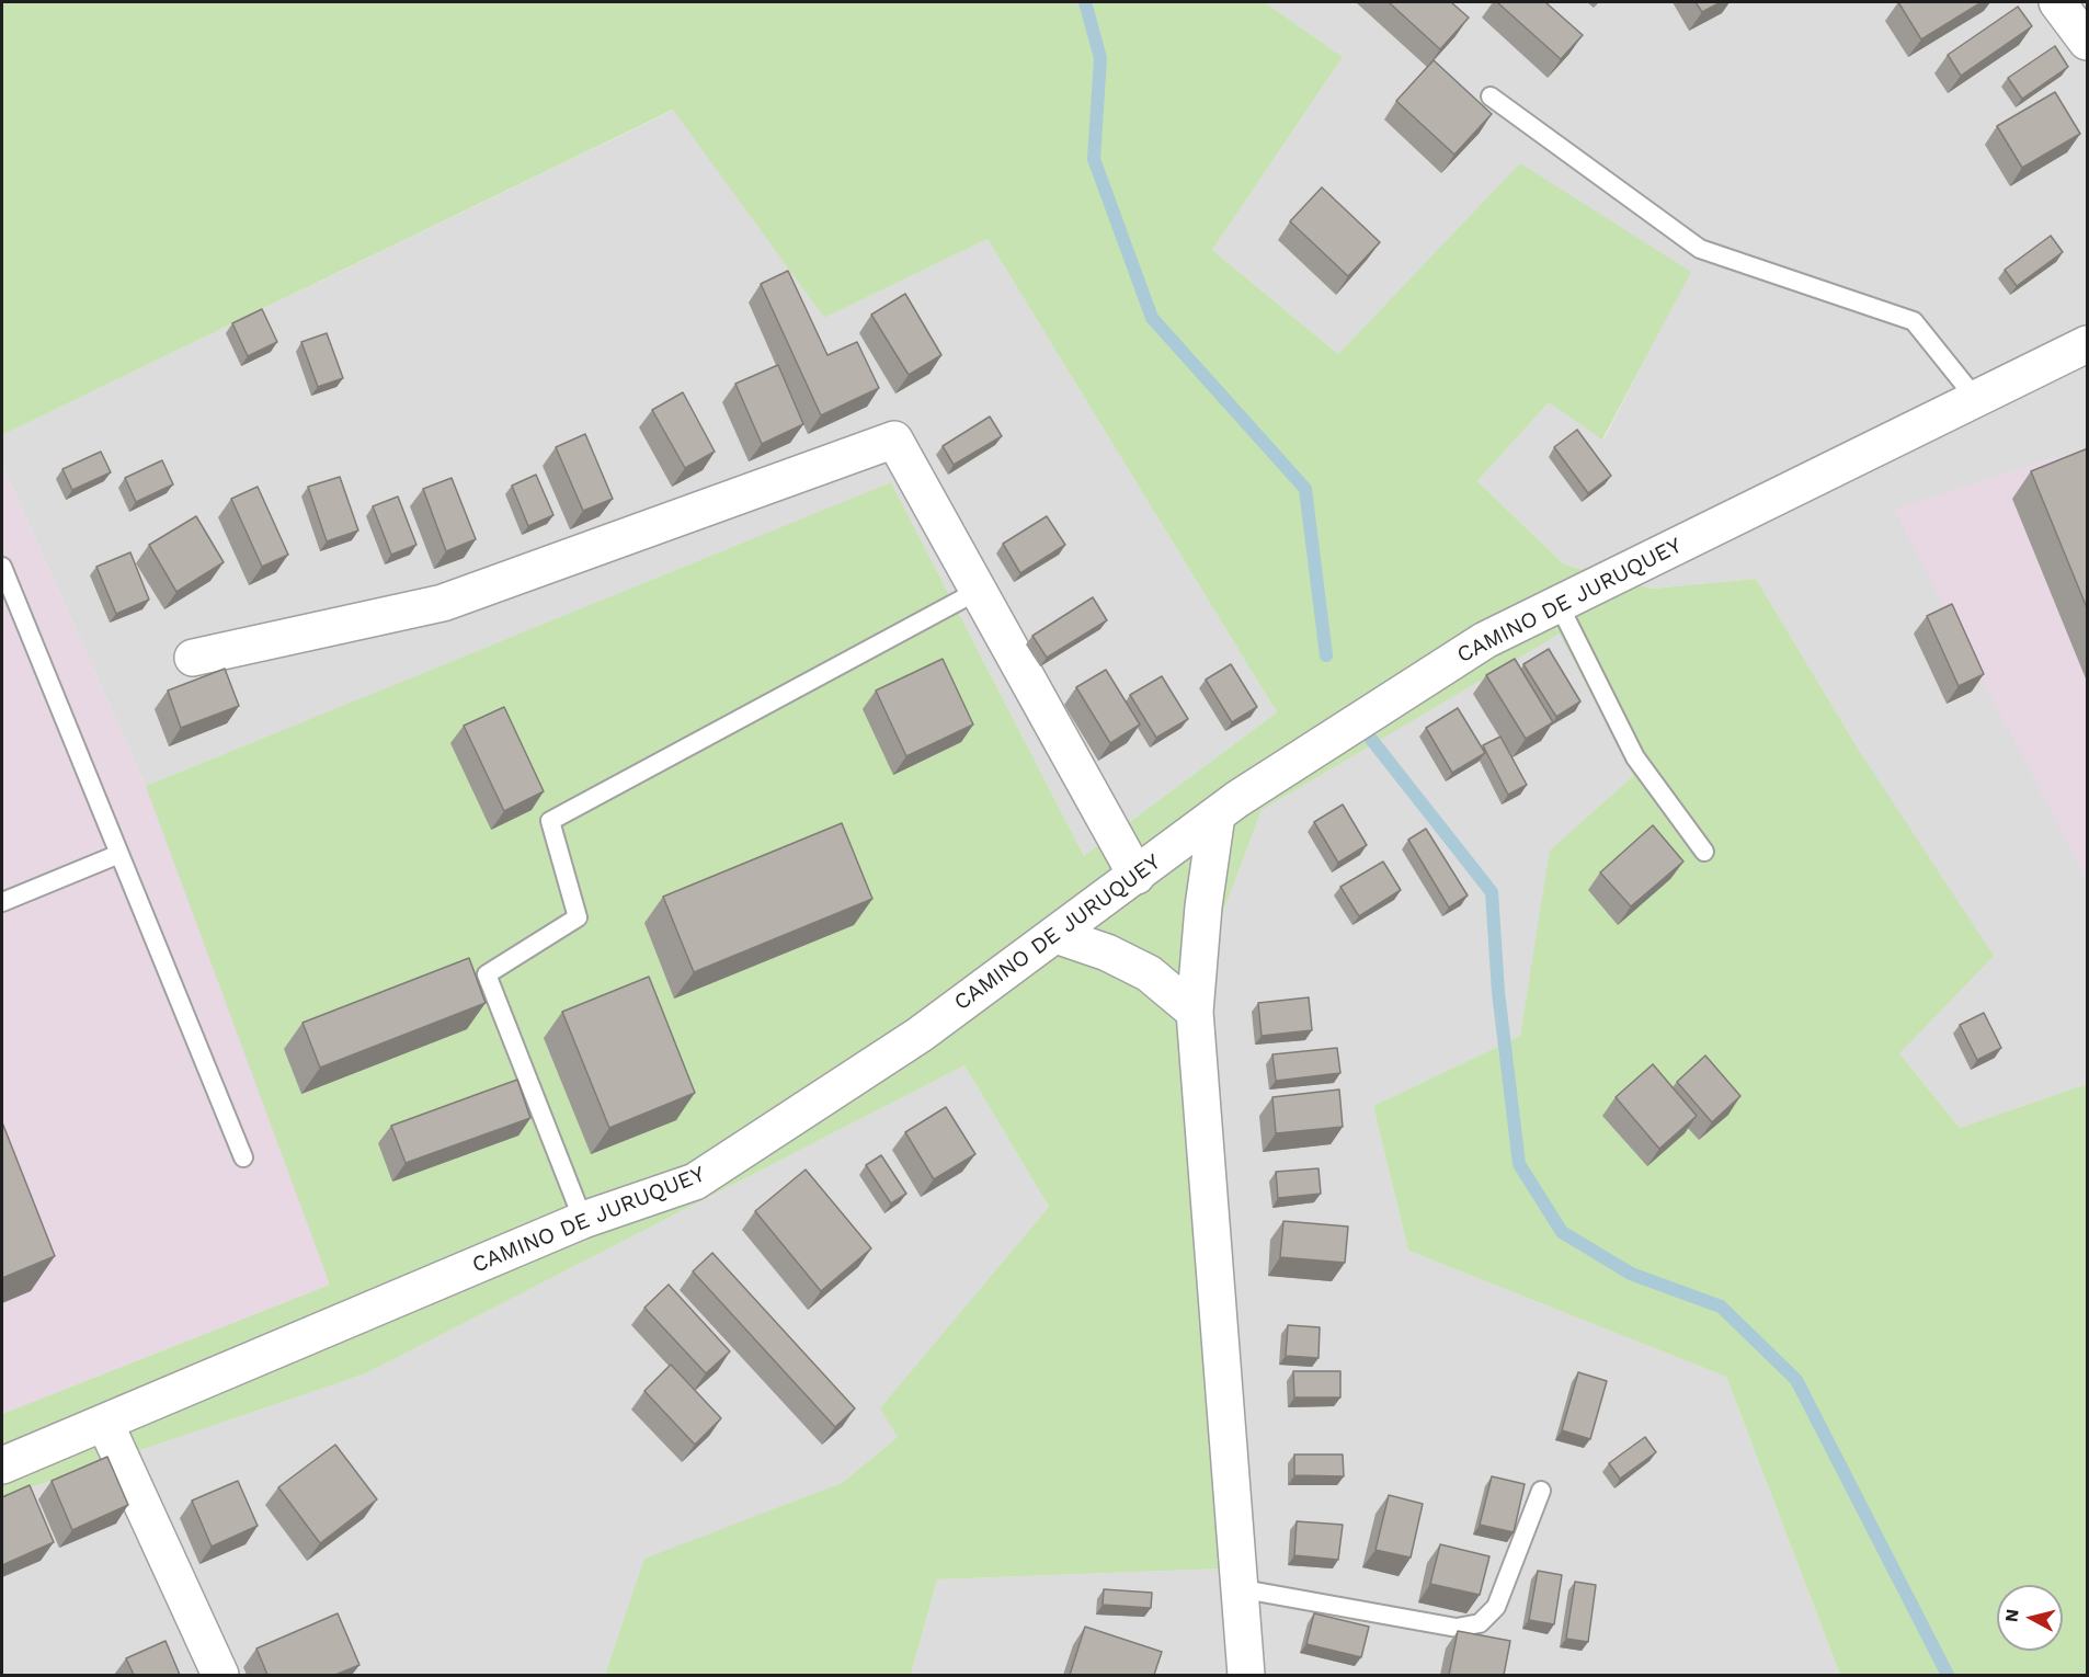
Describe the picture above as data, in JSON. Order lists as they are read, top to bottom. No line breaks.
{"streets":{"street":["CAMINO DE JURUQUEY"]},"north":"left"}
